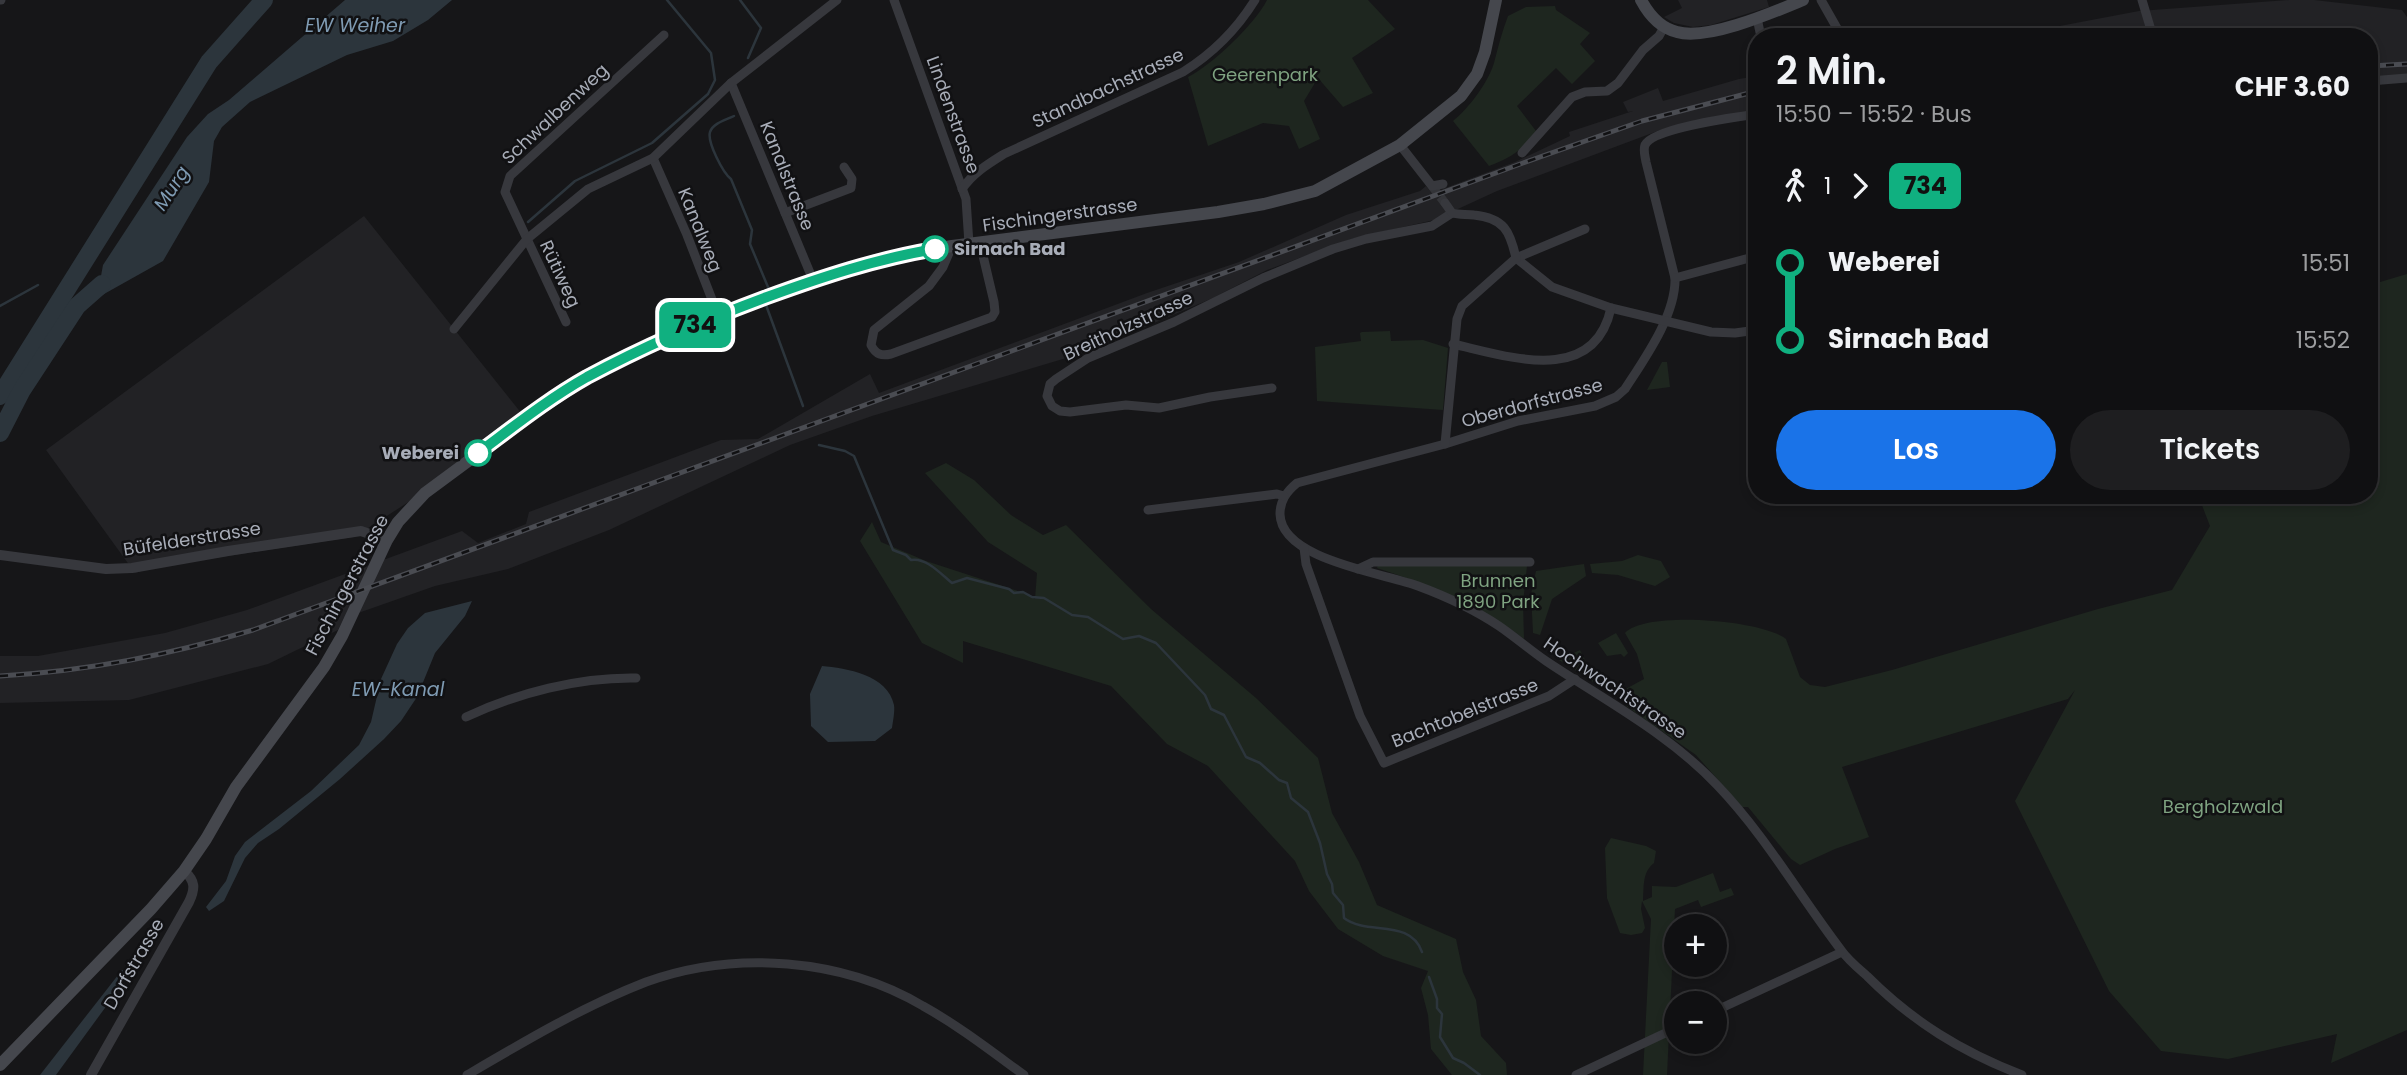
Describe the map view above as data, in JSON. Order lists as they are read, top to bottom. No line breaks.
{"streets":{"main road":["Fischingerstrasse"],"street":["Standbachstrasse","Schwalbenweg","Lindenstrasse","Kanalstrasse","Kanalweg","Rütiweg","Breitholzstrasse","Oberdorfstrasse","Büfelderstrasse","Hochwachtstrasse","Bachtobelstrasse","Dorfstrasse"]},"crossings":[["Standbachstrasse","Lindenstrasse"],["Schwalbenweg","Rütiweg"],["Lindenstrasse","Fischingerstrasse"],["Kanalstrasse","Fischingerstrasse"],["Fischingerstrasse","Kanalweg"],["Fischingerstrasse","Büfelderstrasse"],["Fischingerstrasse","Dorfstrasse"],["Hochwachtstrasse","Bachtobelstrasse"]],"water":["EW Weiher","Murg","EW-Kanal"],"parks":["Geerenpark","Brunnen 1890 Park","Bergholzwald"],"places":["Sirnach Bad","Weberei"],"lines":["bus line 734"],"page":{"on_map":"734","heading":["2 Min.","15:50 – 15:52 · Bus","CHF 3.60"],"legs":["1","734"],"list":[{"name":"Weberei","value":"15:51"},{"name":"Sirnach Bad","value":"15:52"}],"buttons":["Los","Tickets"],"map_buttons":["+","−"]}}
